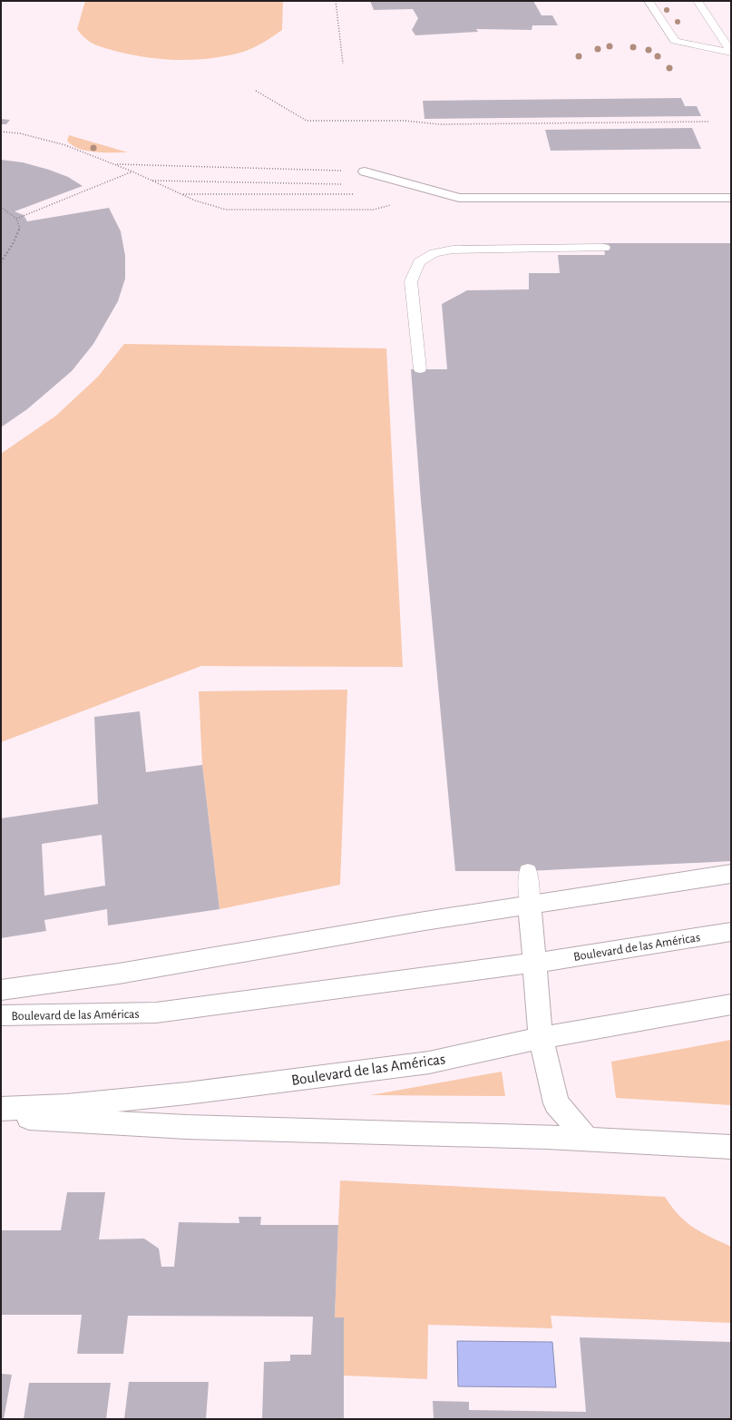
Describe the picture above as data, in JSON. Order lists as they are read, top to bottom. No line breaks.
{"streets":{"main road":["Boulevard de las Américas"]}}
